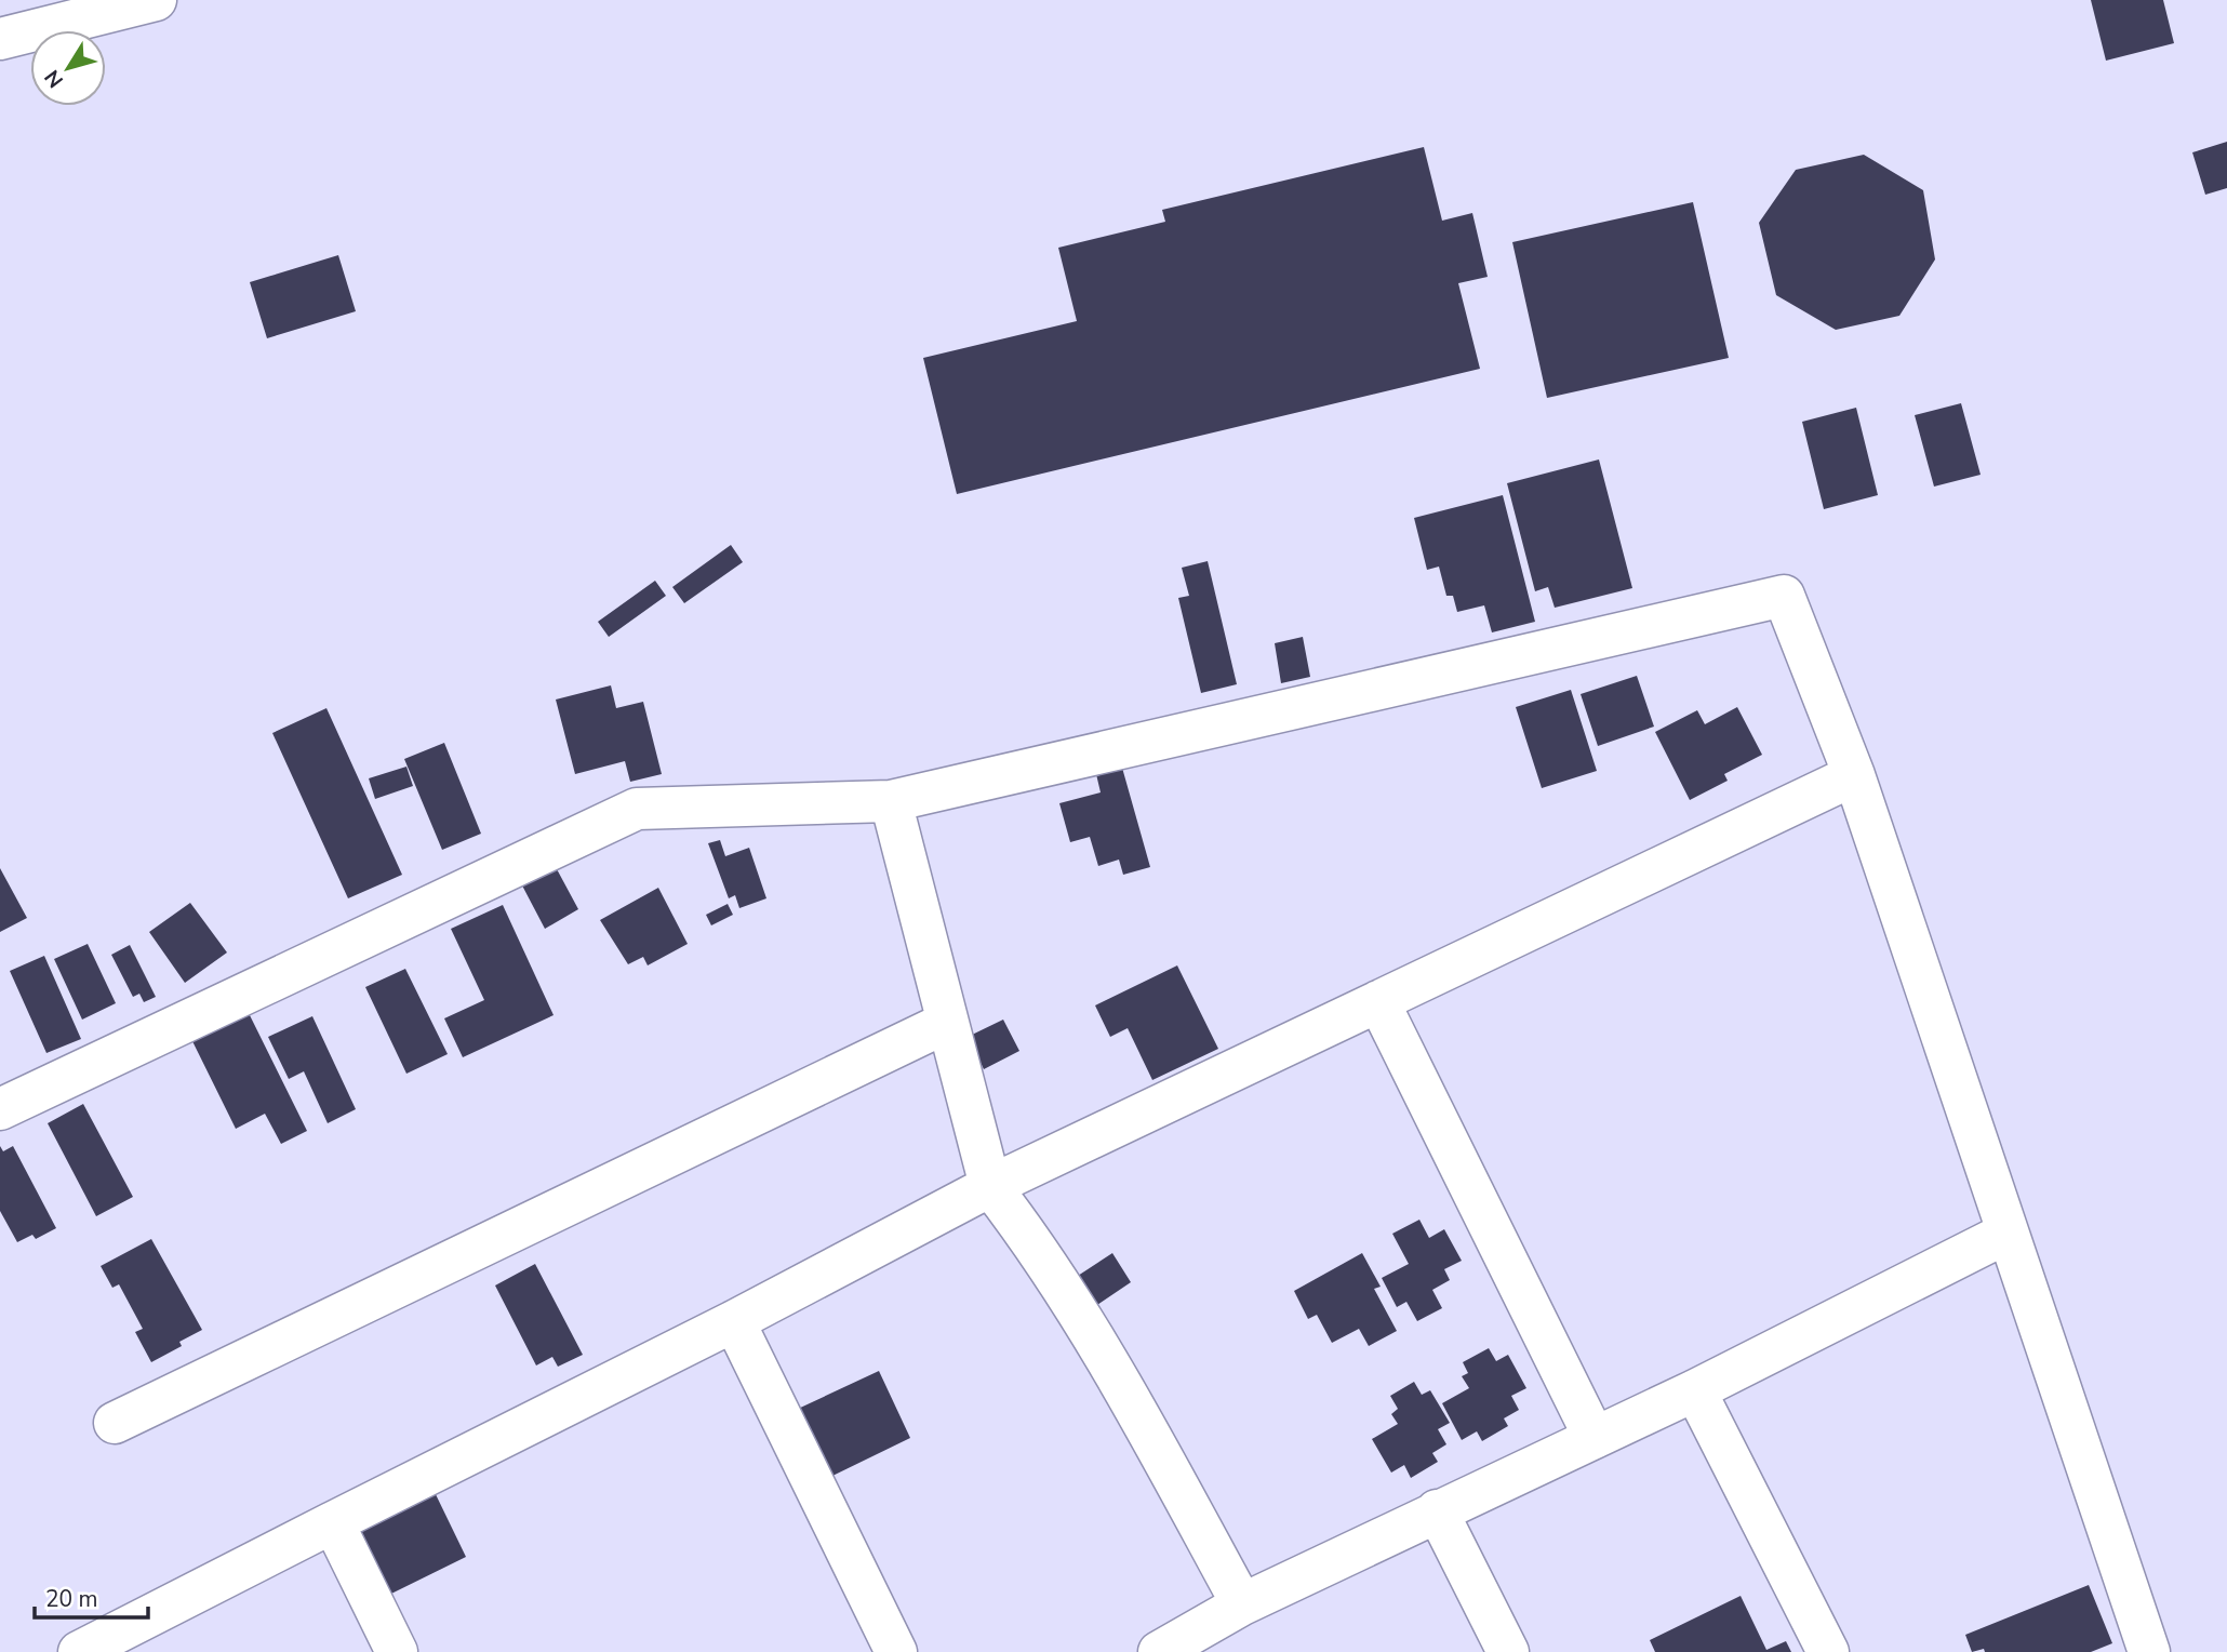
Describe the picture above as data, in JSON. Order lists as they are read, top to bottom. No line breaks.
{"scale_bar":"20 m","north":"bottom left"}
